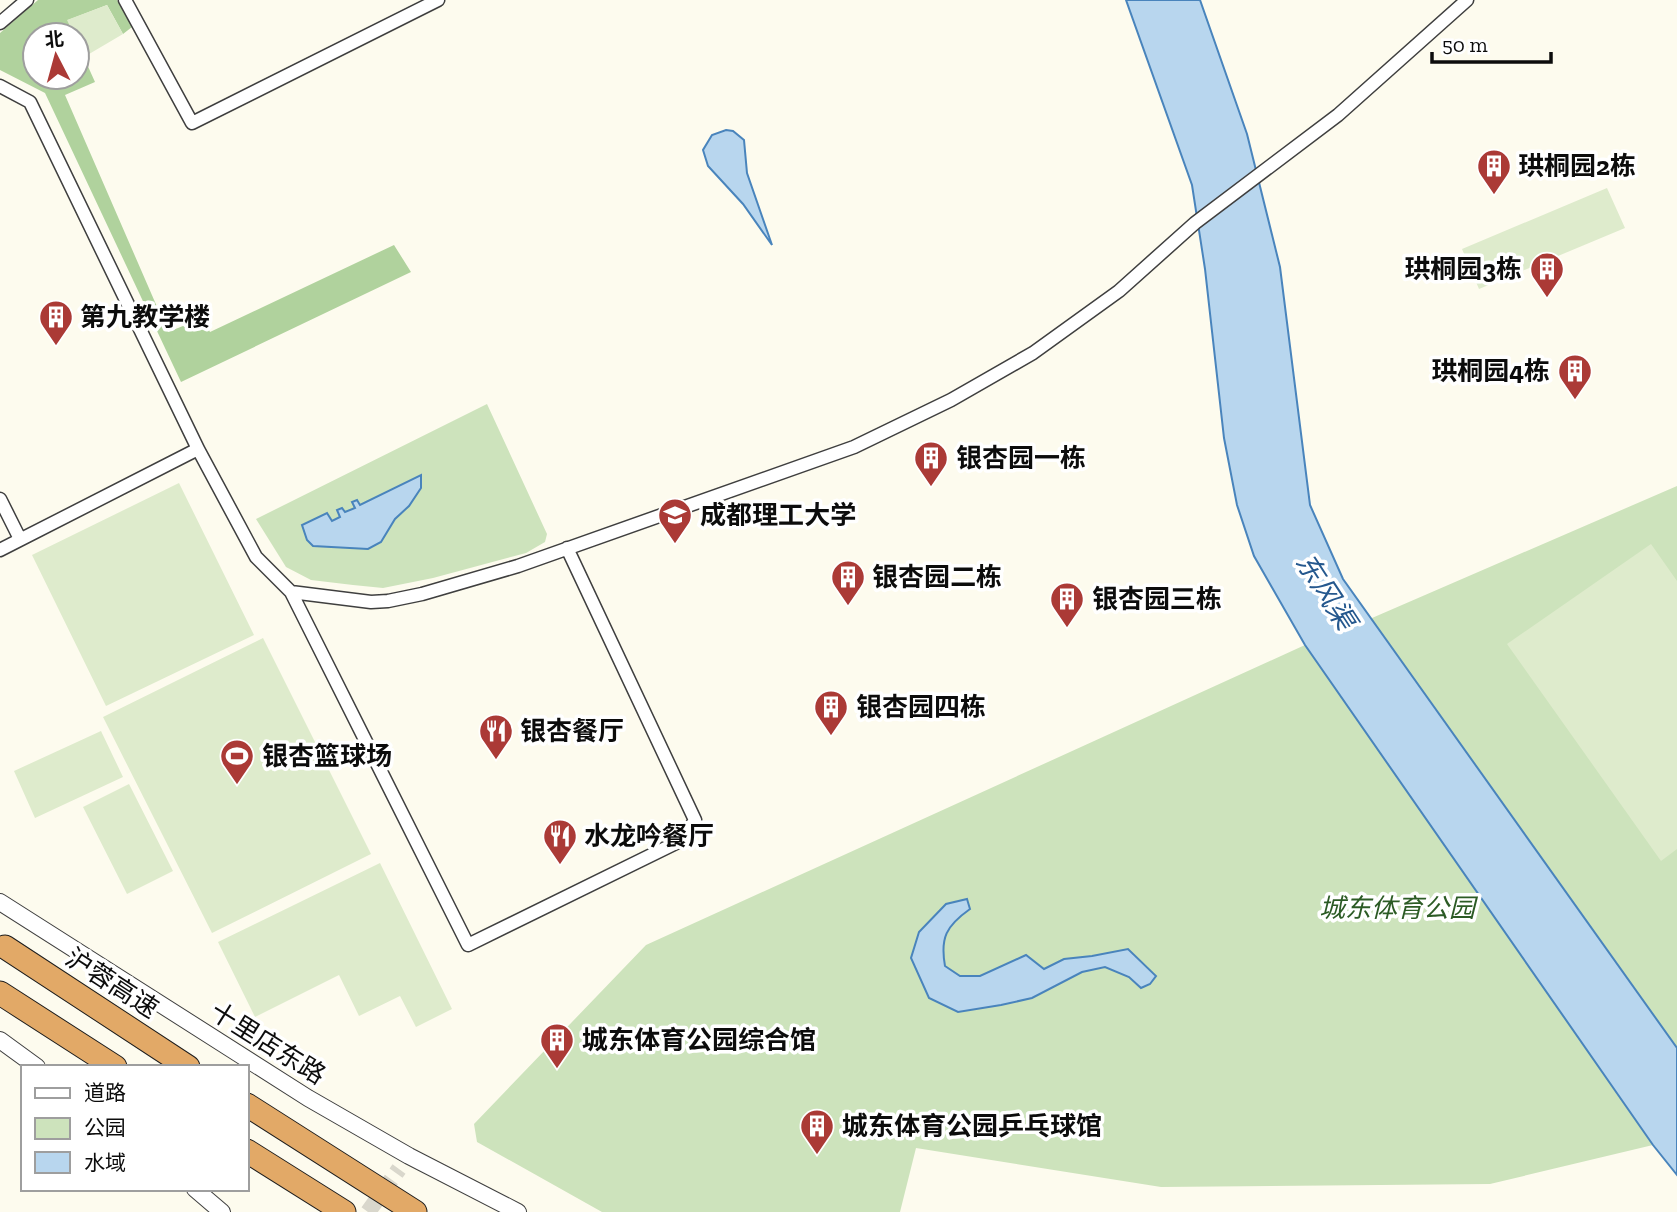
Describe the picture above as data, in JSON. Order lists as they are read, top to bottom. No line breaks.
{"streets":{"highway":["沪蓉高速"],"street":["十里店东路"]},"water":["东风渠"],"parks":["城东体育公园"],"places":{"building":["珙桐园2栋","珙桐园3栋","第九教学楼","珙桐园4栋","银杏园一栋","银杏园二栋","银杏园三栋","银杏园四栋","城东体育公园综合馆","城东体育公园乒乓球馆"],"school or university":["成都理工大学"],"restaurant":["银杏餐厅","水龙吟餐厅"],"sports":["银杏篮球场"]},"legend":["道路","公园","水域"],"scale_bar":"50 m","north":"top"}
